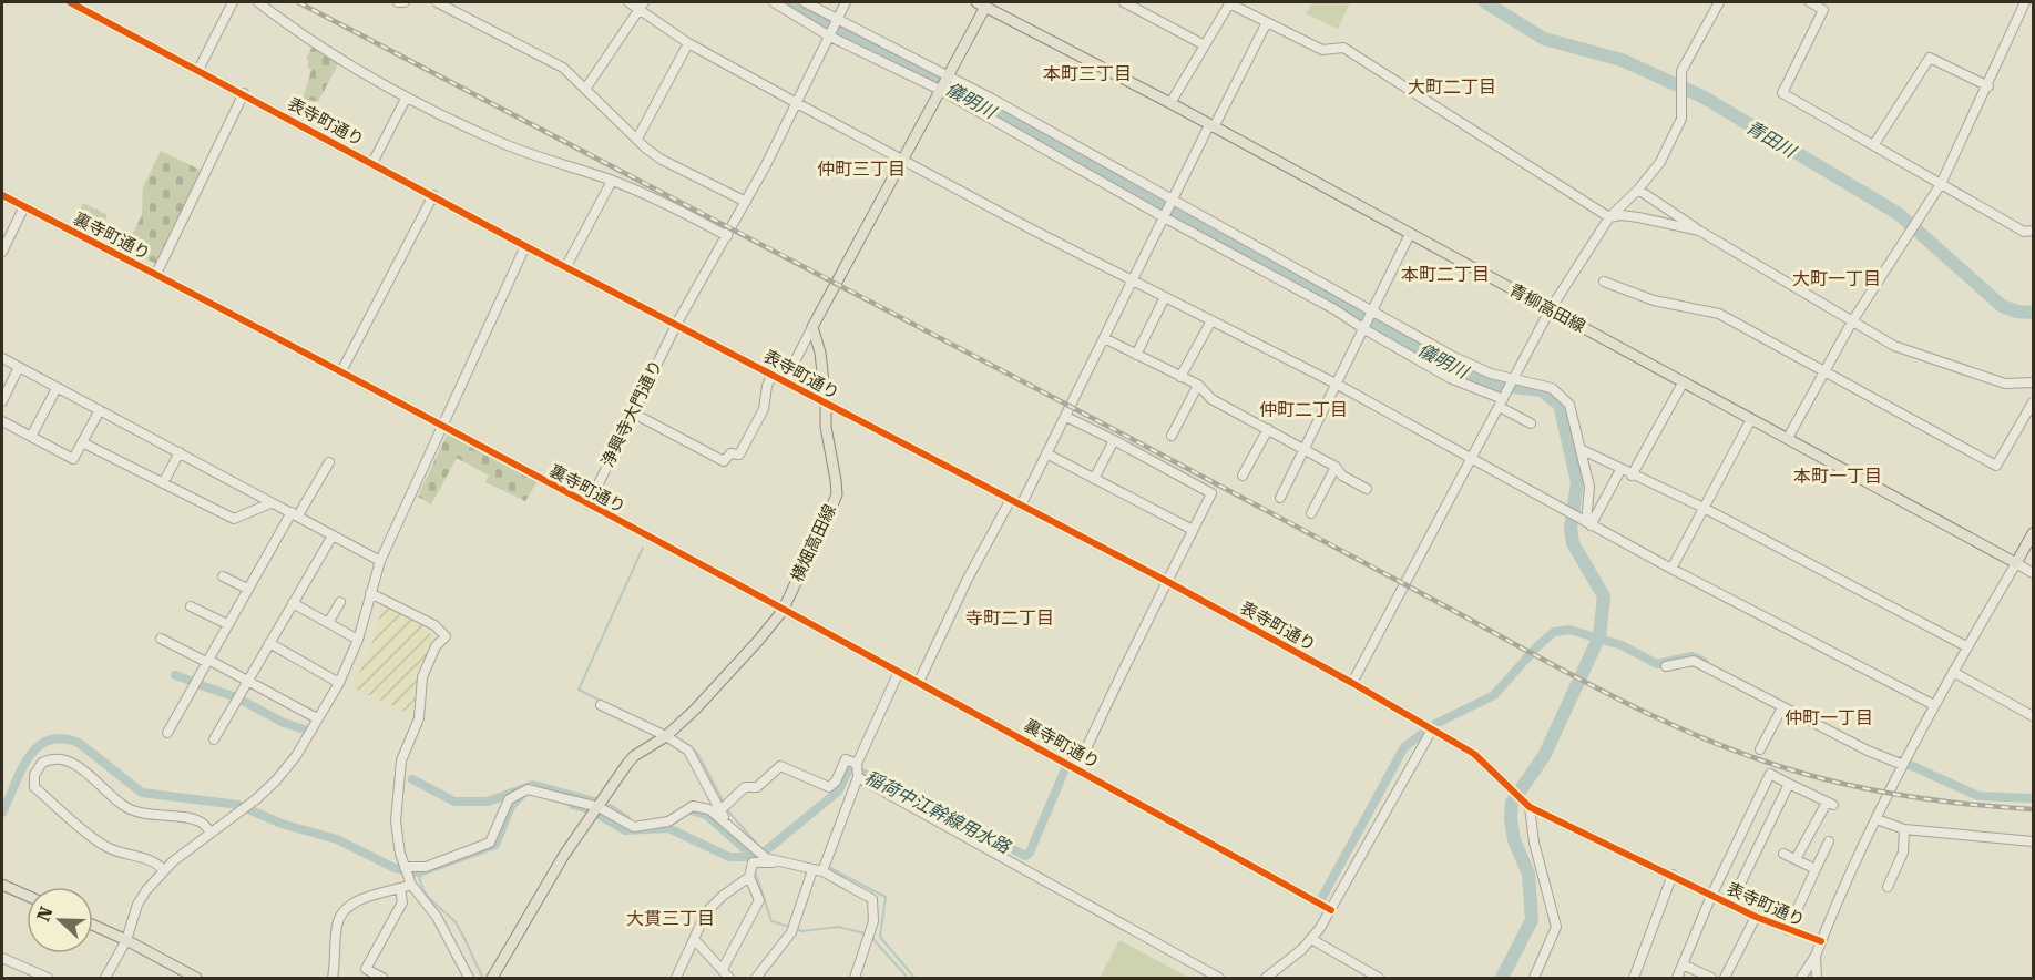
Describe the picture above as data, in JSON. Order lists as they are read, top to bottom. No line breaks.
{"streets":{"main road":["青柳高田線","横畑高田線"],"street":["表寺町通り","裏寺町通り","浄興寺大門通り"]},"crossings":[["表寺町通り","浄興寺大門通り"],["表寺町通り","横畑高田線"],["裏寺町通り","浄興寺大門通り"],["裏寺町通り","横畑高田線"]],"districts":["本町三丁目","大町二丁目","仲町三丁目","本町二丁目","大町一丁目","仲町二丁目","本町一丁目","寺町二丁目","仲町一丁目","大貫三丁目"],"water":["儀明川","青田川","稲荷中江幹線用水路"],"north":"left"}
